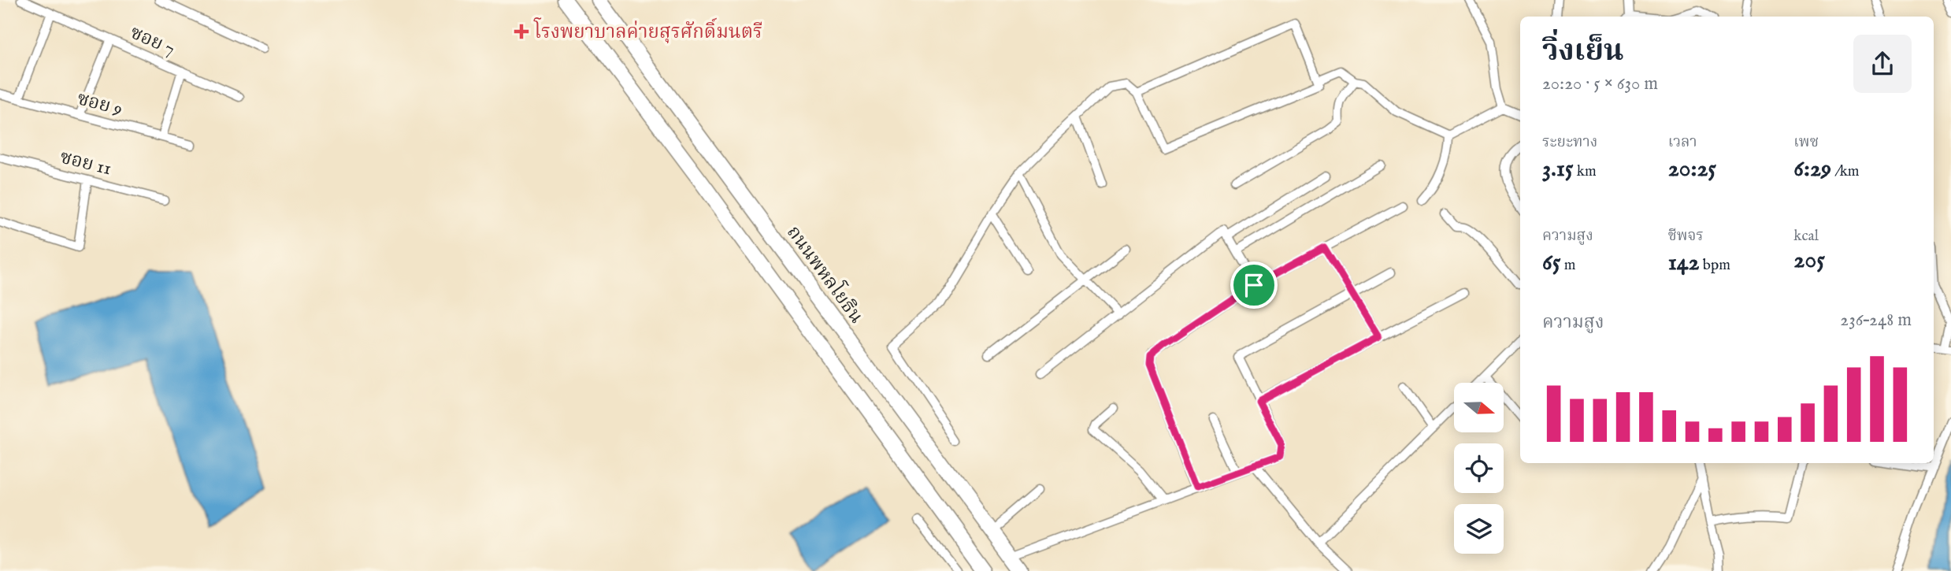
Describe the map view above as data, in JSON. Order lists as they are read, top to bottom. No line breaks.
{"streets":{"highway":["ถนนพหลโยธิน"],"street":["ซอย 7","ซอย 9","ซอย 11"]},"places":{"health":["โรงพยาบาลค่ายสุรศักดิ์มนตรี"]},"north":"right","page":{"heading":["วิ่งเย็น","20:20 · 5 × 630 m"],"stats":[["ระยะทาง","3.15 km"],["เวลา","20:25"],["เพซ","6:29 /km"],["ความสูง","65 m"],["ชีพจร","142 bpm"],["kcal","205"]],"chart":["ความสูง","236–248 m"]}}
